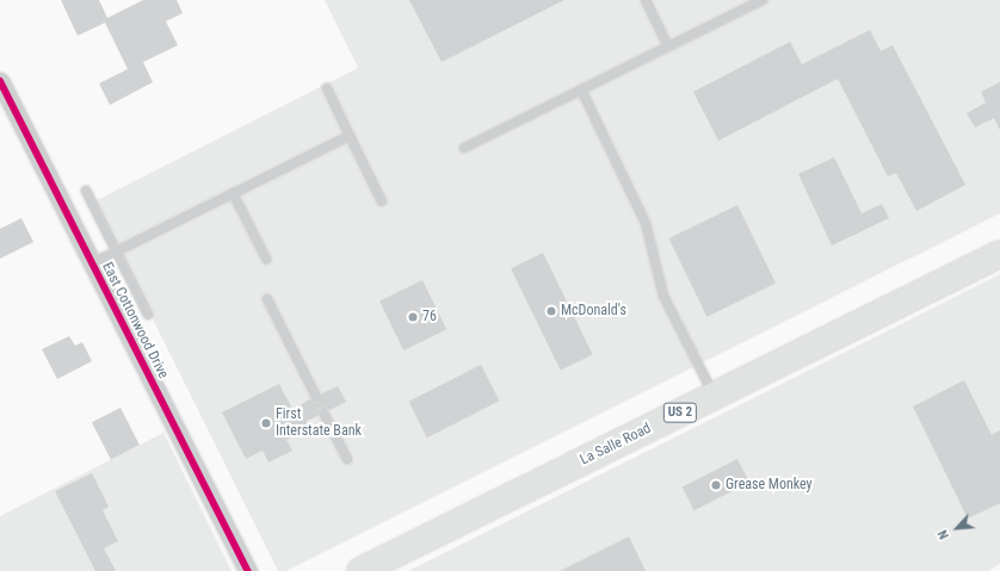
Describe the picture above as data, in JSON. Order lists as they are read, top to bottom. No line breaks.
{"streets":{"highway":["US 2","La Salle Road"],"street":["East Cottonwood Drive"]},"places":["McDonald's","76","First Interstate Bank","Grease Monkey"],"north":"bottom left"}
